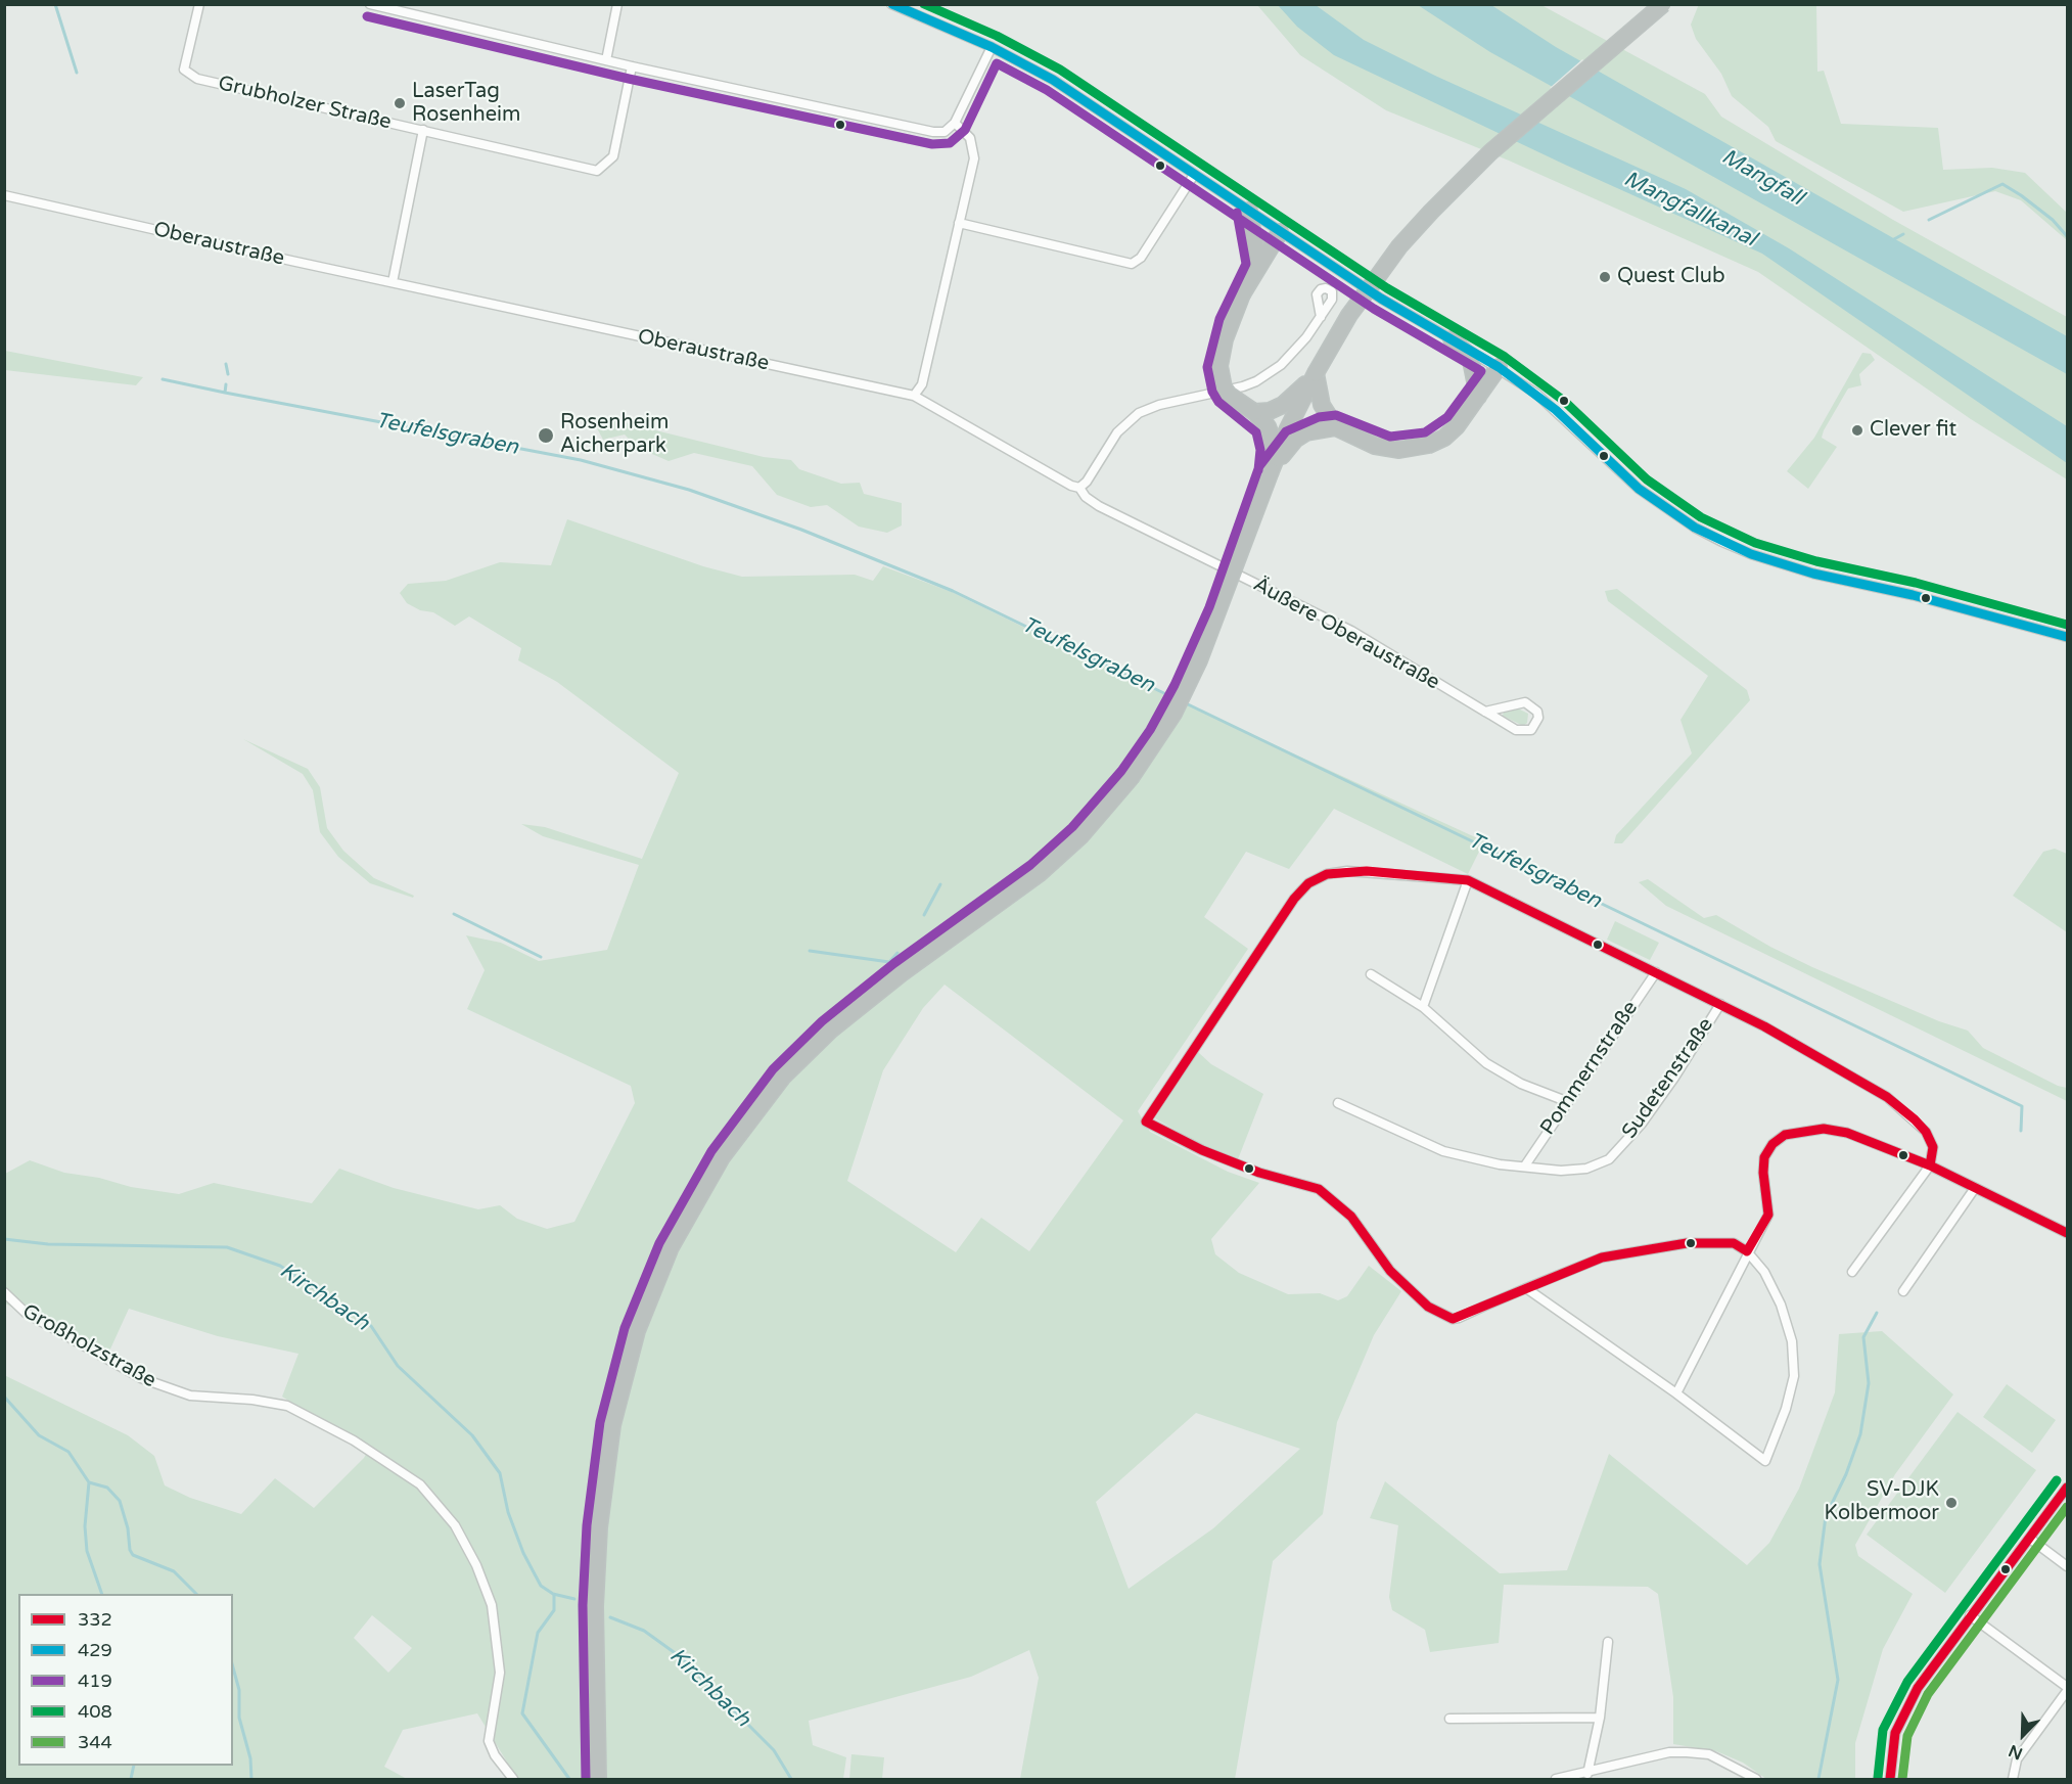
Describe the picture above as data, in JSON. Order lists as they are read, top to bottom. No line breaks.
{"streets":{"street":["Grubholzer Straße","Oberaustraße","Äußere Oberaustraße","Pommernstraße","Sudetenstraße","Großholzstraße"]},"crossings":[["Oberaustraße","Äußere Oberaustraße"],["Pommernstraße","Sudetenstraße"]],"water":["Mangfall","Mangfallkanal","Teufelsgraben","Kirchbach"],"places":["LaserTag Rosenheim","Quest Club","Clever fit","Rosenheim Aicherpark","SV-DJK Kolbermoor"],"lines":["transit line 429","transit line 408","transit line 419","transit line 332","transit line 344"],"legend":["332","429","419","408","344"],"north":"bottom left"}
